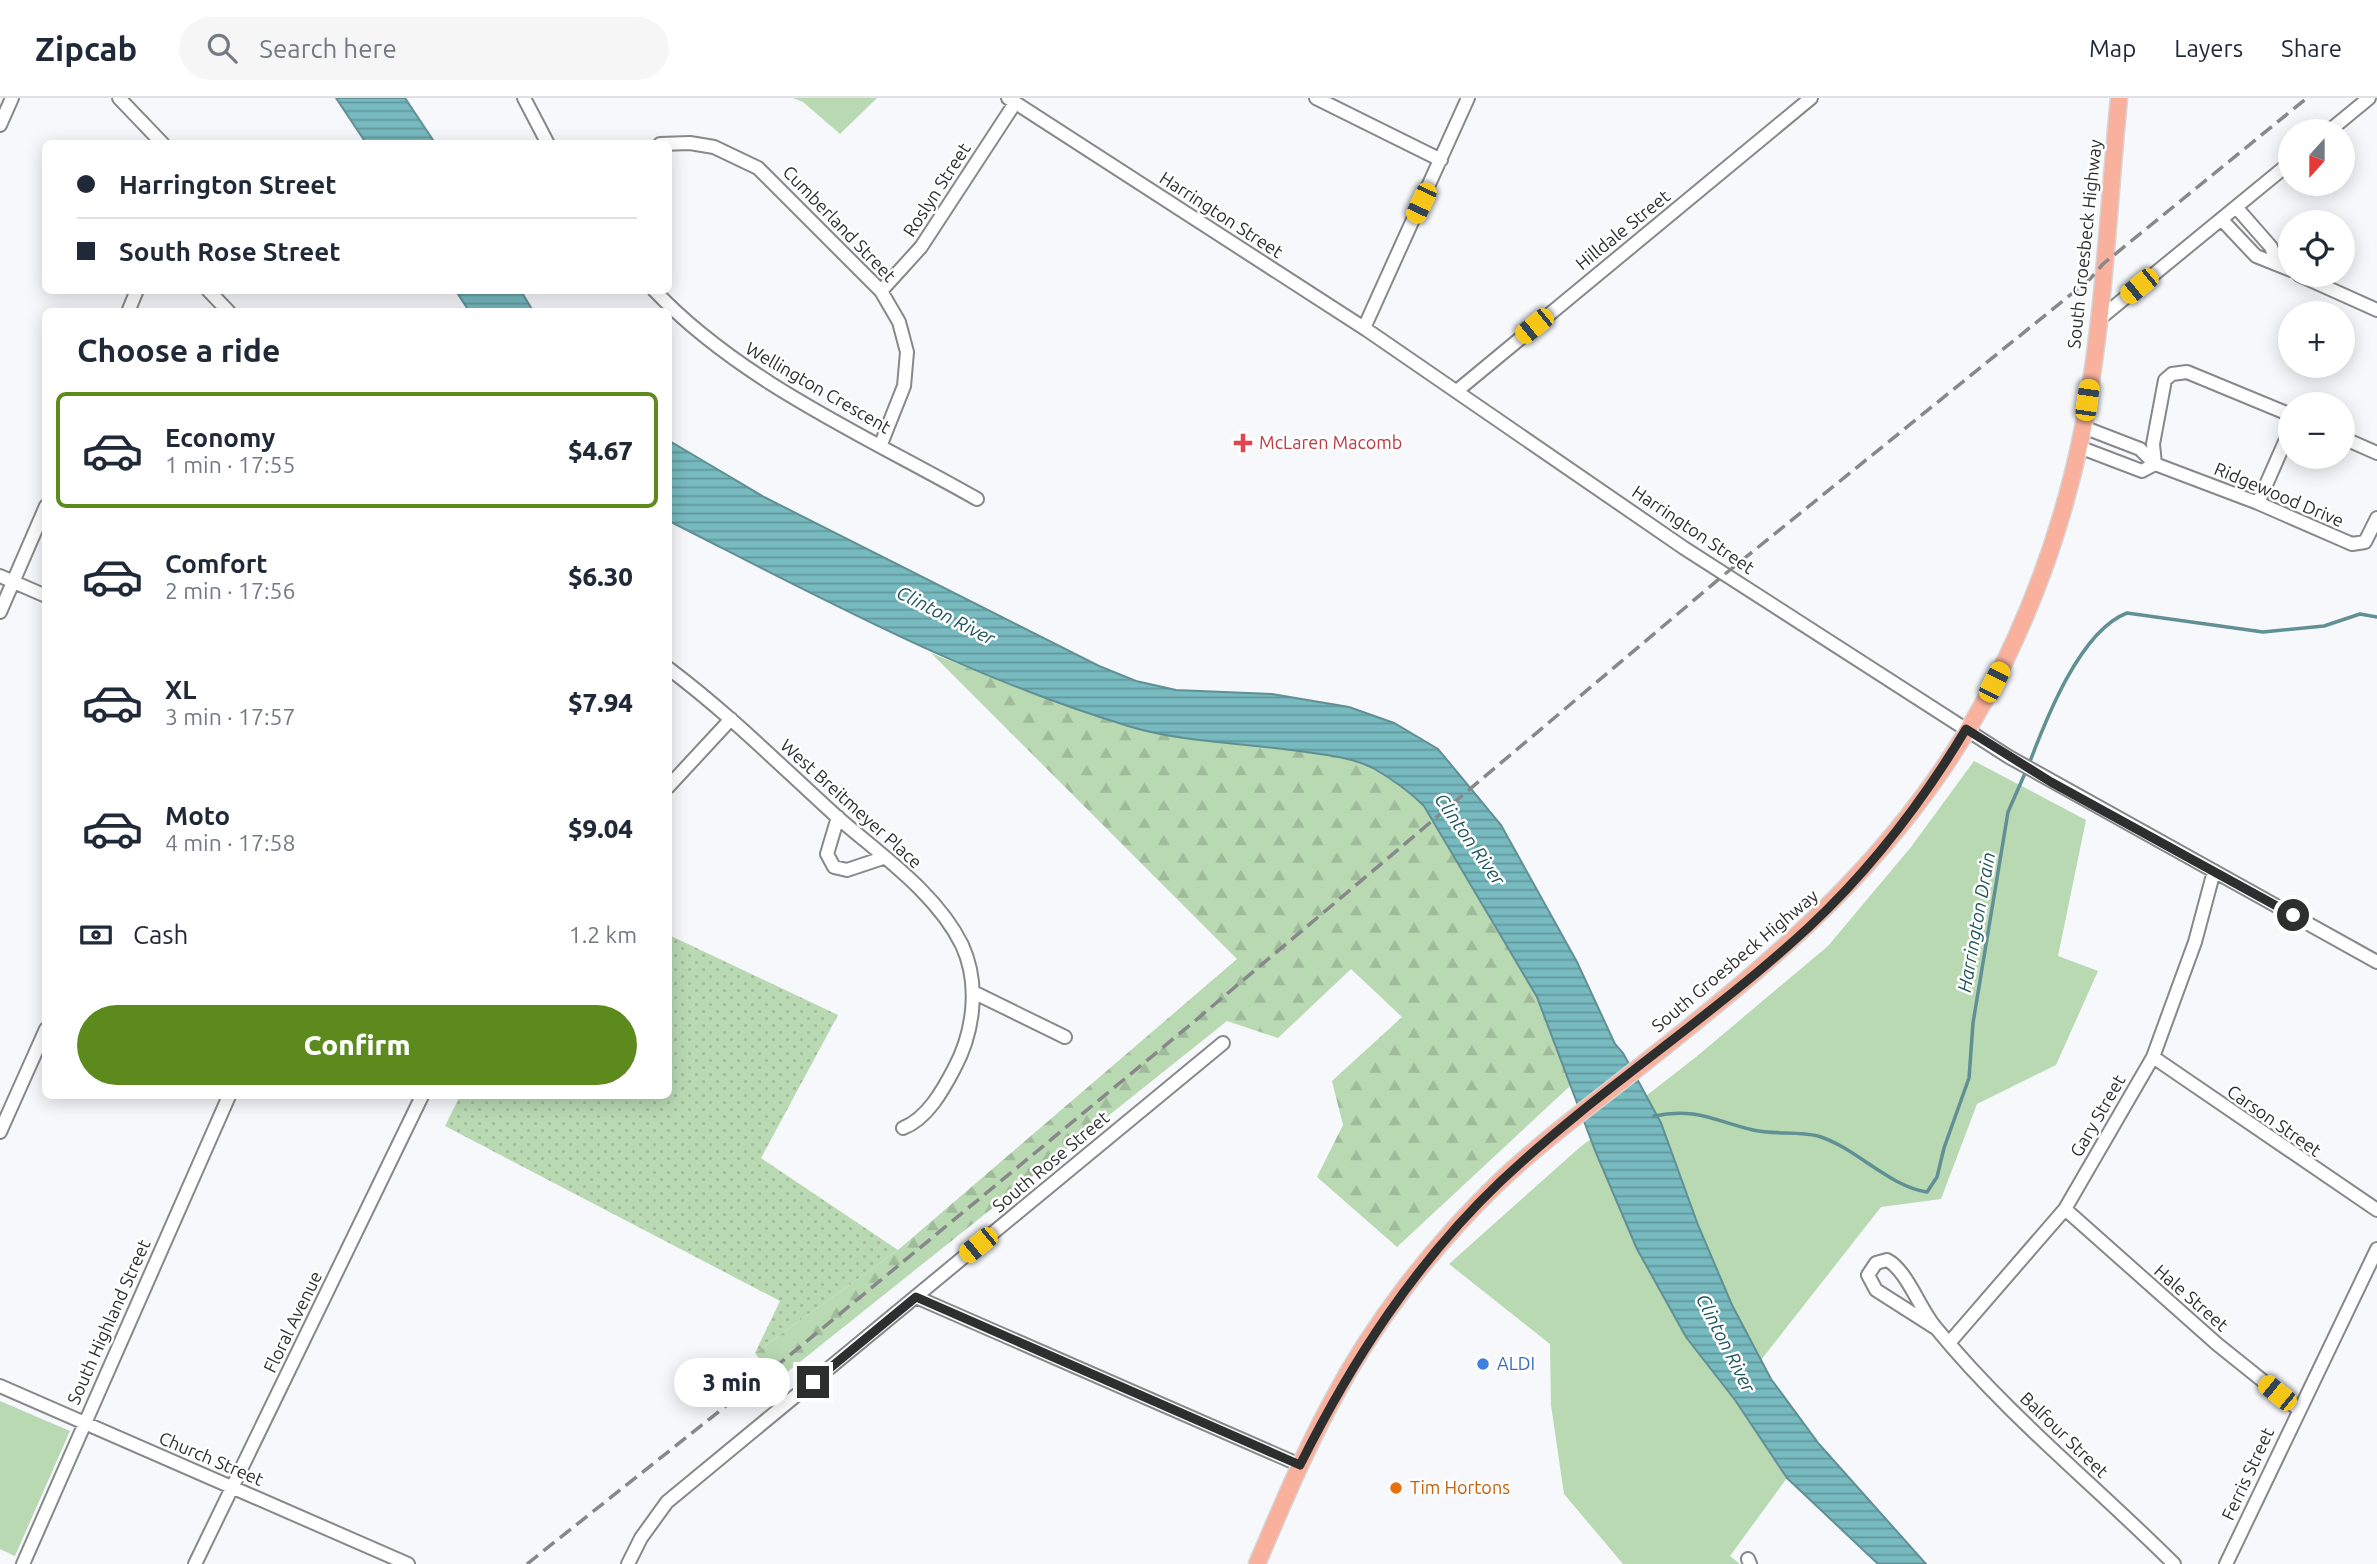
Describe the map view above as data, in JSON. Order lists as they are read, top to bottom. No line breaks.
{"streets":{"main road":["South Groesbeck Highway"],"street":["Roslyn Street","Harrington Street","Cumberland Street","Hilldale Street","Wellington Crescent","Ridgewood Drive","West Breitmeyer Place","Gary Street","Carson Street","South Rose Street","Hale Street","South Highland Street","Floral Avenue","Balfour Street","Church Street","Ferris Street"]},"crossings":[["Roslyn Street","Harrington Street"],["Roslyn Street","Cumberland Street"],["Harrington Street","Hilldale Street"],["Harrington Street","South Groesbeck Highway"],["Harrington Street","Gary Street"],["Cumberland Street","Wellington Crescent"],["South Groesbeck Highway","Ridgewood Drive"],["Gary Street","Carson Street"],["Gary Street","Hale Street"],["Gary Street","Balfour Street"],["Hale Street","Ferris Street"],["South Highland Street","Church Street"],["Floral Avenue","Church Street"]],"water":["Clinton River","Harrington Drain"],"places":{"health":["McLaren Macomb"],"other":["ALDI","Tim Hortons"]},"north":"bottom","page":{"header":"Zipcab","search":"Search here","nav":["Map","Layers","Share"],"map_buttons":["+","−"],"banner":["Harrington Street","South Rose Street"],"heading":"Choose a ride","list":[{"name":"Economy","note":"1 min · 17:55","value":"$4.67"},{"name":"Comfort","note":"2 min · 17:56","value":"$6.30"},{"name":"XL","note":"3 min · 17:57","value":"$7.94"},{"name":"Moto","note":"4 min · 17:58","value":"$9.04"}],"pay":["Cash","1.2 km"],"buttons":"Confirm","bubble":"3 min"}}
